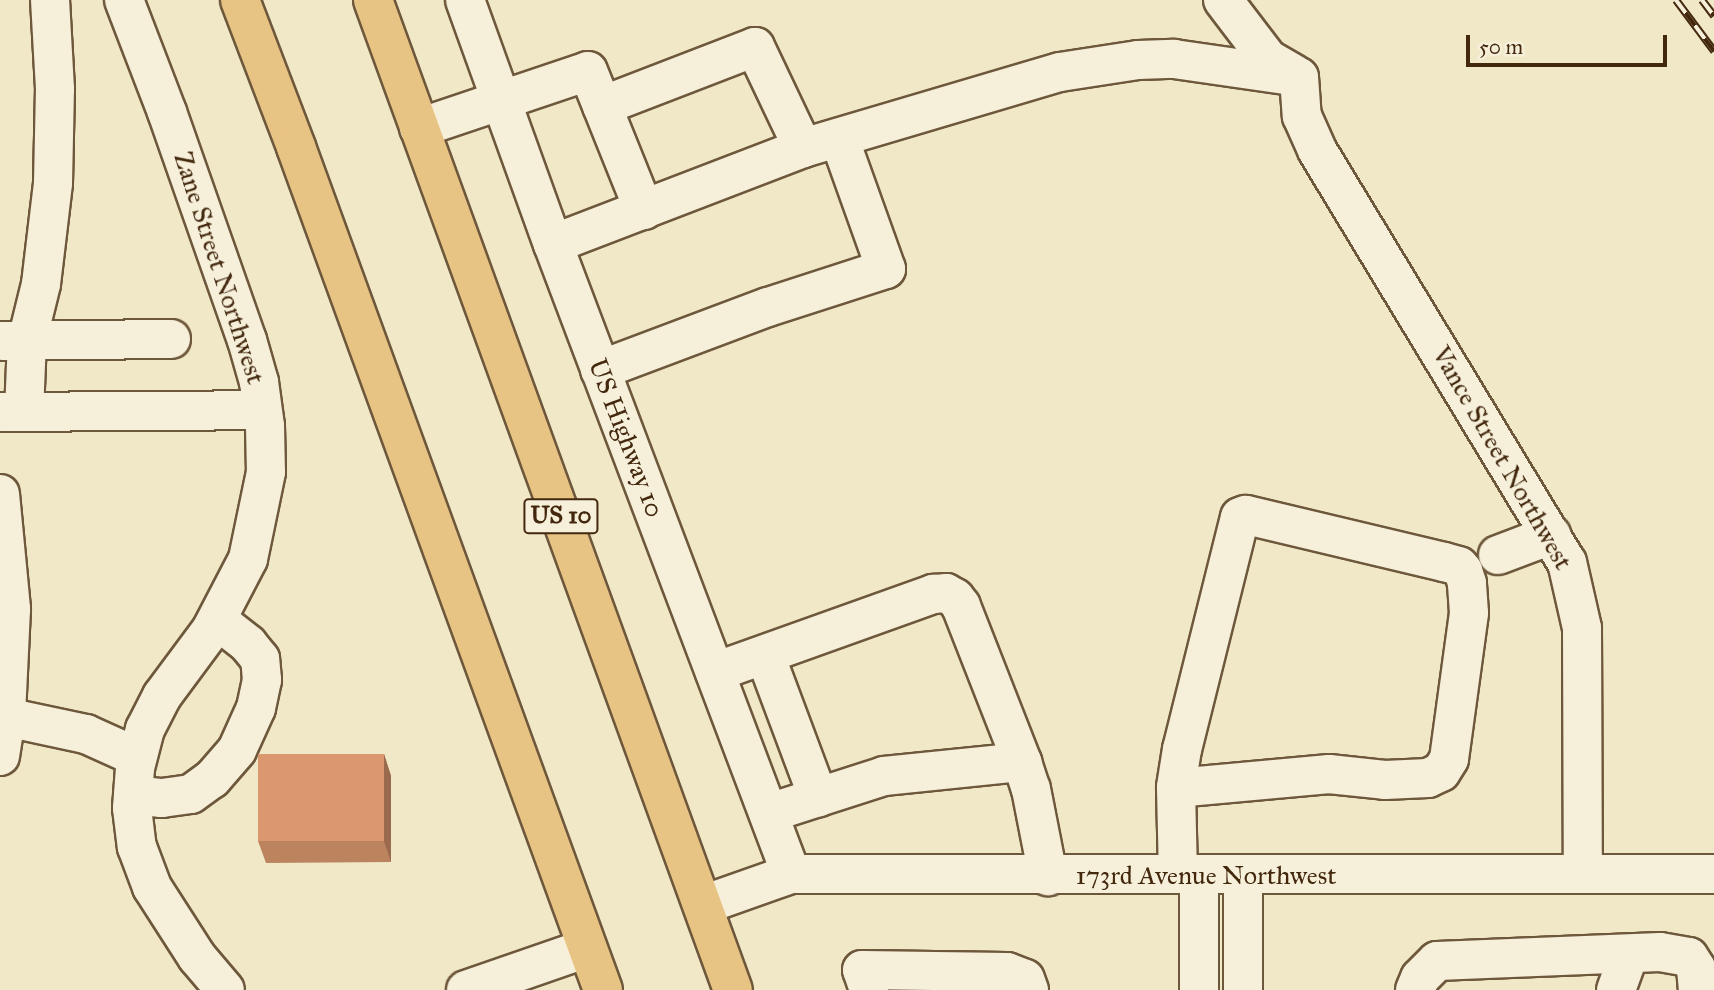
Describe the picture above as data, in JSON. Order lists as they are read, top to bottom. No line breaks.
{"streets":{"highway":["US 10"],"street":["Zane Street Northwest","US Highway 10","Vance Street Northwest","173rd Avenue Northwest"]},"crossings":[["US Highway 10","173rd Avenue Northwest"],["Vance Street Northwest","173rd Avenue Northwest"],["US 10","173rd Avenue Northwest"]],"scale_bar":"50 m"}
